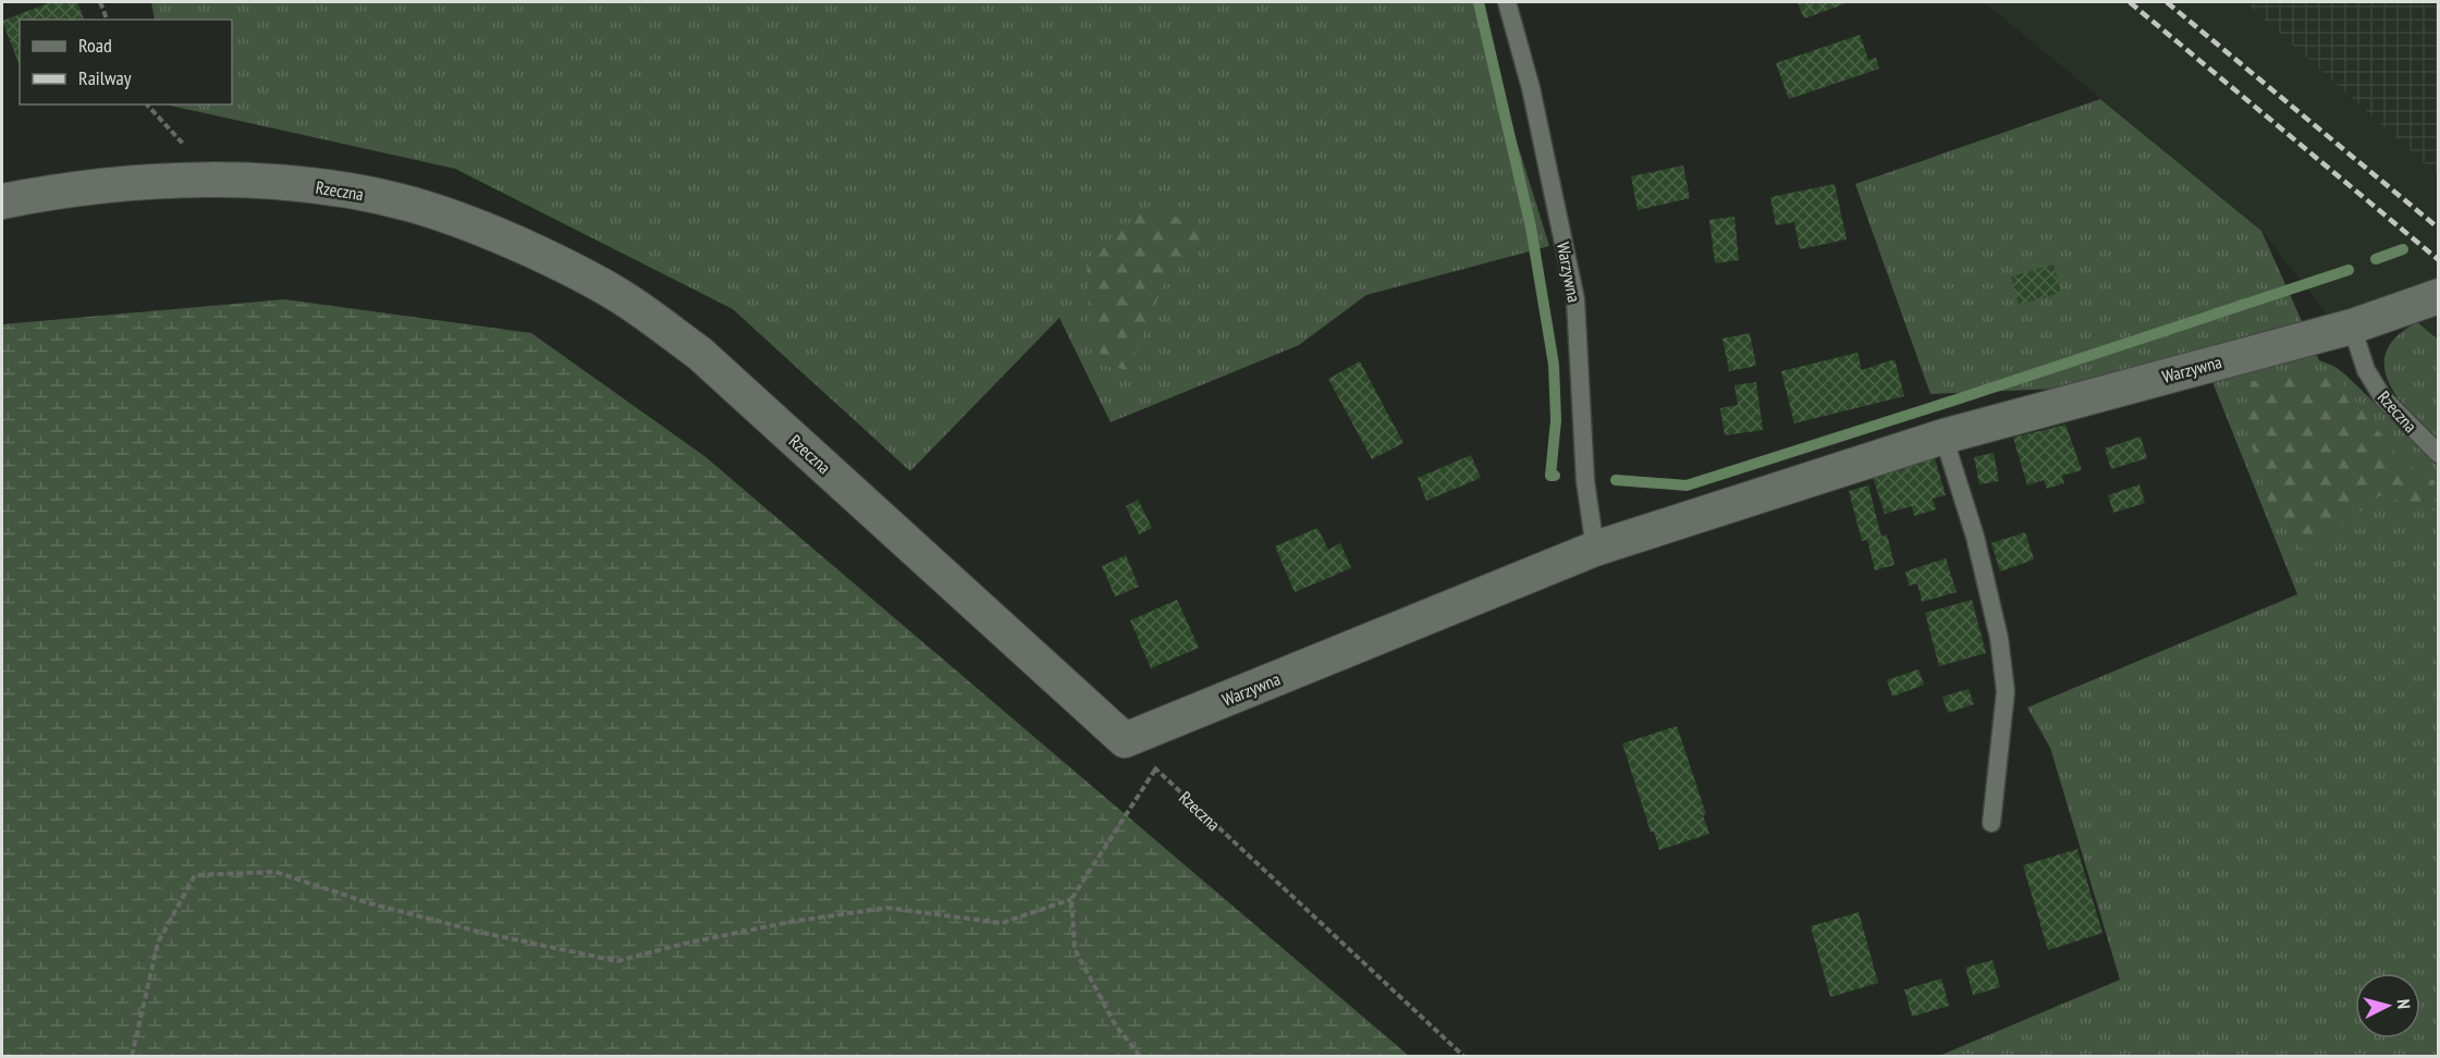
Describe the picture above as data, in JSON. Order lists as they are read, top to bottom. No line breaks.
{"streets":{"street":["Rzeczna","Warzywna"]},"crossings":[["Rzeczna","Warzywna"]],"legend":["Road","Railway"],"north":"right"}
